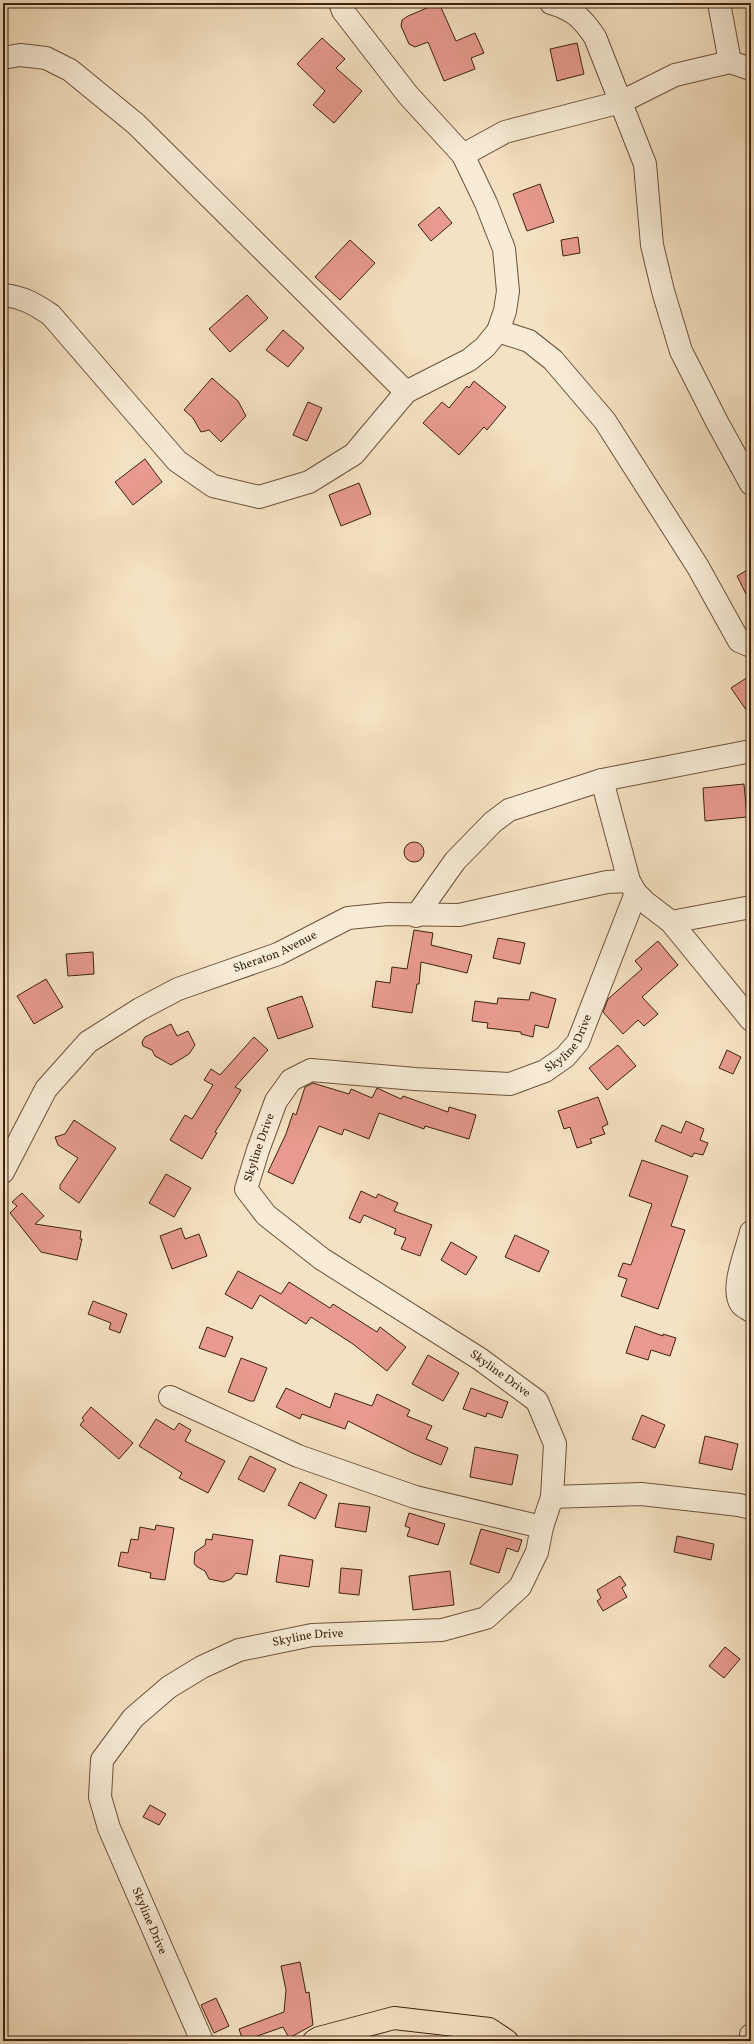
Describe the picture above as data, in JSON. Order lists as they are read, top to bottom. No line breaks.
{"streets":{"street":["Sheraton Avenue","Skyline Drive"]},"crossings":[["Sheraton Avenue","Skyline Drive"]]}
